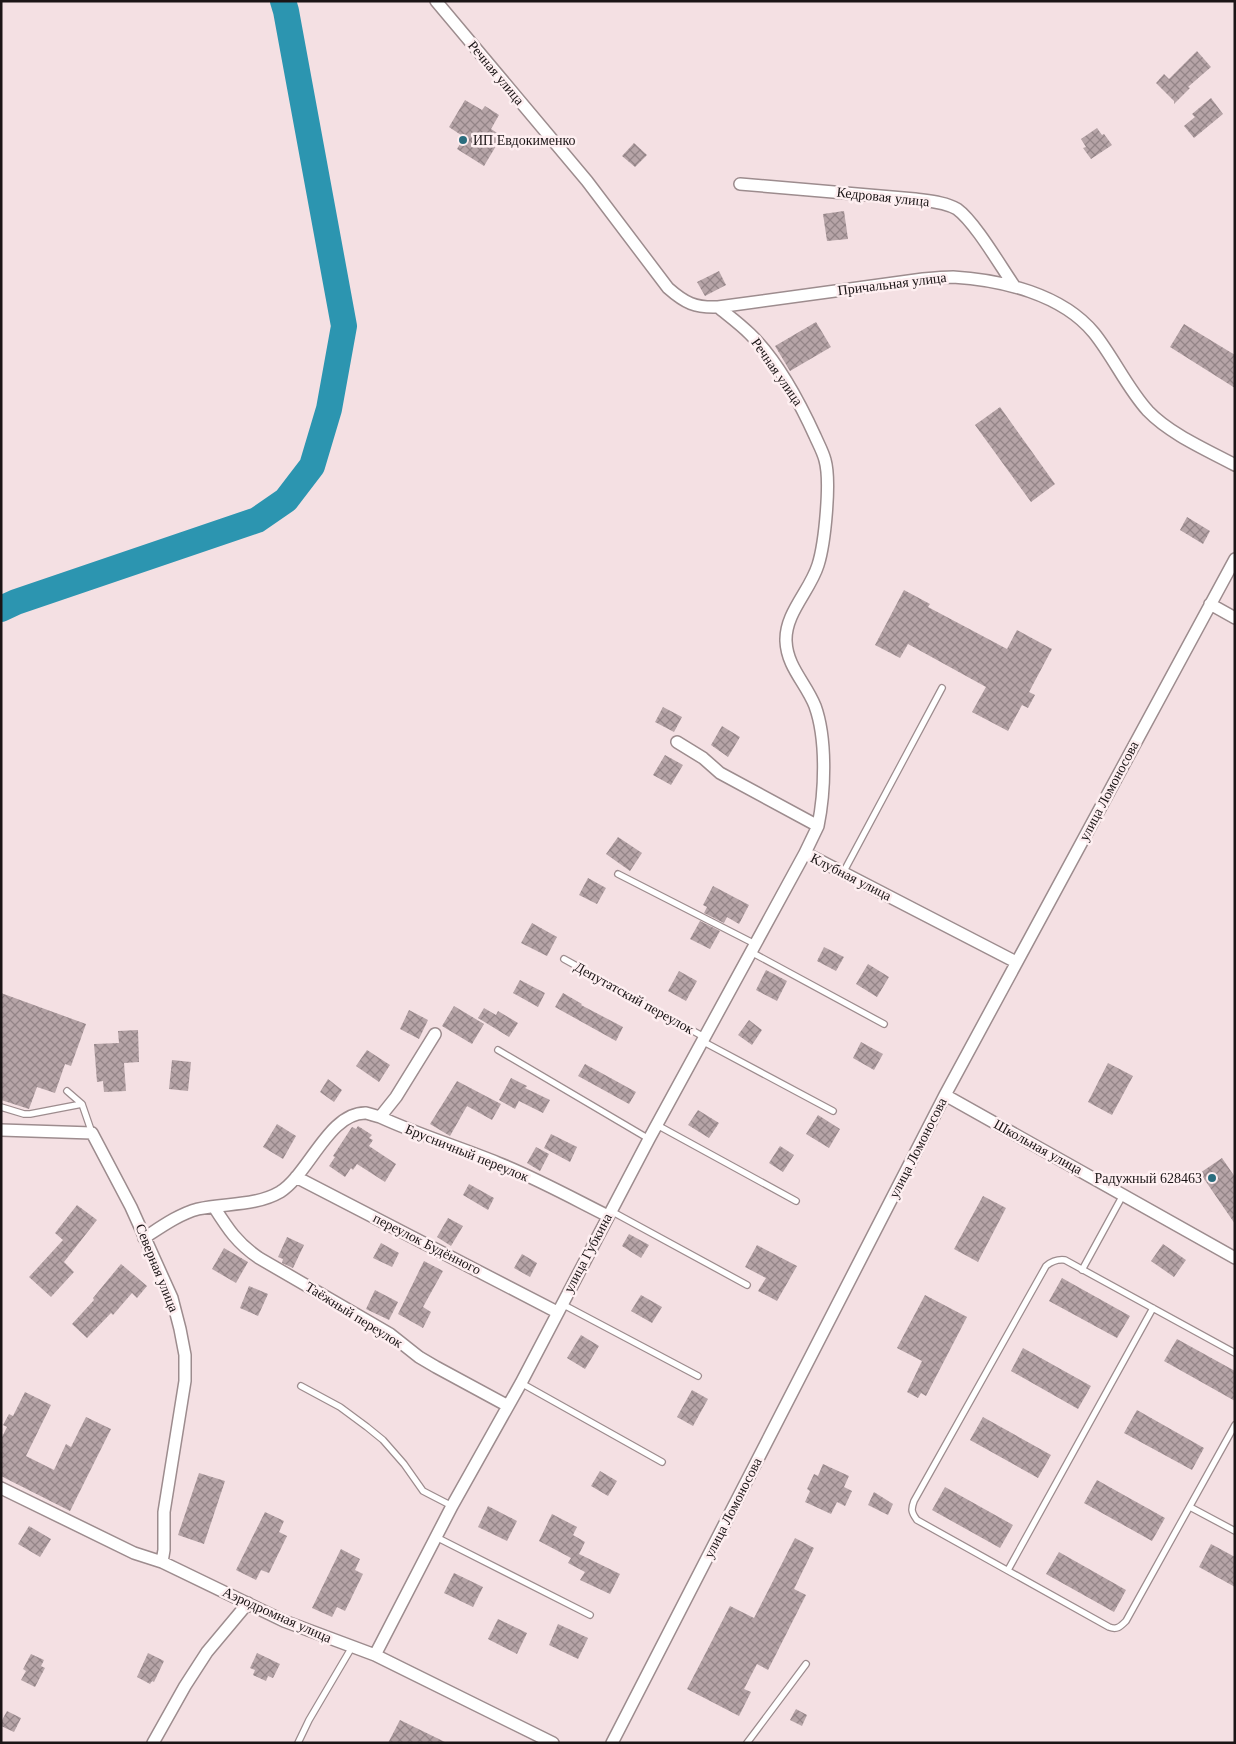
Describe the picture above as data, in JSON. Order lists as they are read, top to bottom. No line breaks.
{"streets":{"street":["Речная улица","Кедровая улица","Причальная улица","улица Ломоносова","Клубная улица","Школьная улица","Брусничный переулок","переулок Будённого","улица Губкина","Северная улица","Таёжный переулок","Аэродромная улица"],"lane":["Депутатский переулок"]},"crossings":[["Речная улица","Причальная улица"],["Речная улица","Клубная улица"],["Кедровая улица","Причальная улица"],["улица Ломоносова","Клубная улица"],["улица Ломоносова","Школьная улица"],["Клубная улица","улица Губкина"],["Депутатский переулок","улица Губкина"],["Брусничный переулок","переулок Будённого"],["Брусничный переулок","улица Губкина"],["Брусничный переулок","Северная улица"],["Брусничный переулок","Таёжный переулок"],["переулок Будённого","улица Губкина"],["улица Губкина","Таёжный переулок"],["улица Губкина","Аэродромная улица"],["Северная улица","Аэродромная улица"]],"places":["ИП Евдокименко","Радужный 628463"]}
